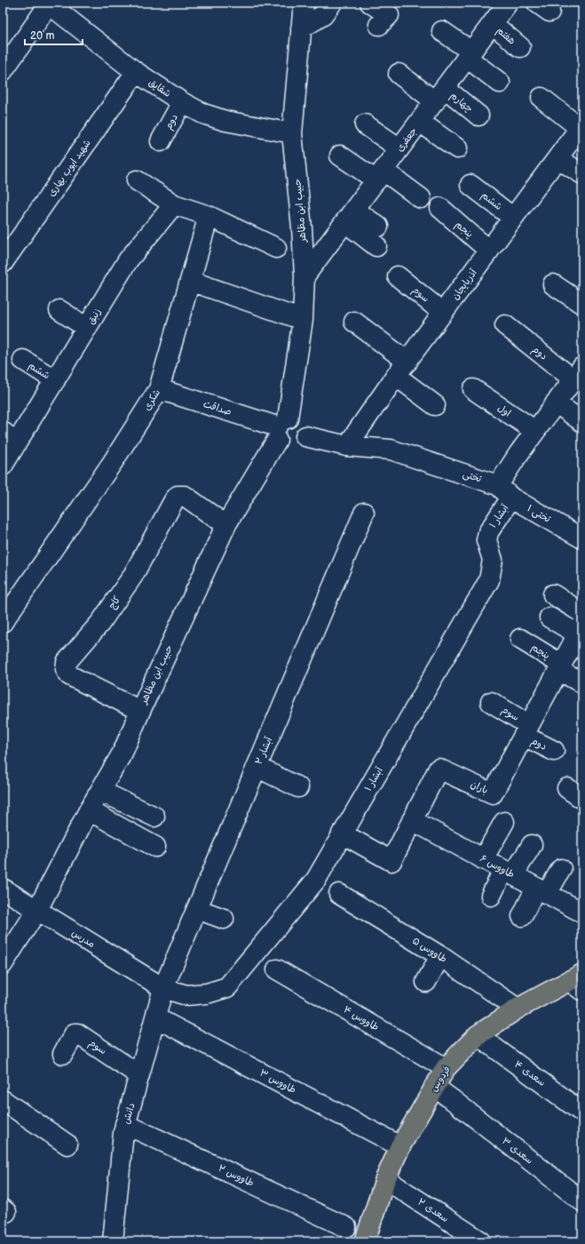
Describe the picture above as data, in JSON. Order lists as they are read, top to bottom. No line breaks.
{"streets":{"main road":["فردوس"],"street":["هفتم","شقایق","چهارم","دوم","جعفری","شهید ایوب بهاری","ششم","حبیب ابن مظاهر","پنجم","آذربایجان","سوم","زنبق","شکری","صداقت","اول","تختی","تختی ۱","آبشار ۱","کاج","آبشار ۲","باران","طاووس ۶","مدرس","طاووس ۵","طاووس ۴","سعدی ۴","طاووس ۳","دانش","سعدی ۳","طاووس ۲","سعدی ۲"]},"crossings":[["هفتم","جعفری"],["شقایق","دوم"],["شقایق","شهید ایوب بهاری"],["شقایق","حبیب ابن مظاهر"],["چهارم","جعفری"],["دوم","سوم"],["دوم","باران"],["جعفری","حبیب ابن مظاهر"],["ششم","آذربایجان"],["ششم","زنبق"],["حبیب ابن مظاهر","صداقت"],["حبیب ابن مظاهر","تختی"],["حبیب ابن مظاهر","کاج"],["حبیب ابن مظاهر","مدرس"],["پنجم","آذربایجان"],["پنجم","باران"],["آذربایجان","سوم"],["آذربایجان","تختی"],["سوم","باران"],["سوم","دانش"],["شکری","صداقت"],["صداقت","تختی"],["تختی","تختی ۱"],["تختی","آبشار ۱"],["تختی ۱","آبشار ۱"],["آبشار ۱","آبشار ۲"],["آبشار ۱","باران"],["آبشار ۱","مدرس"],["آبشار ۱","دانش"],["آبشار ۲","مدرس"],["آبشار ۲","دانش"],["باران","طاووس ۶"],["مدرس","دانش"],["طاووس ۵","فردوس"],["طاووس ۴","فردوس"],["سعدی ۴","فردوس"],["فردوس","طاووس ۳"],["فردوس","سعدی ۳"],["فردوس","سعدی ۲"],["طاووس ۳","دانش"],["دانش","طاووس ۲"]],"scale_bar":"20 m"}
